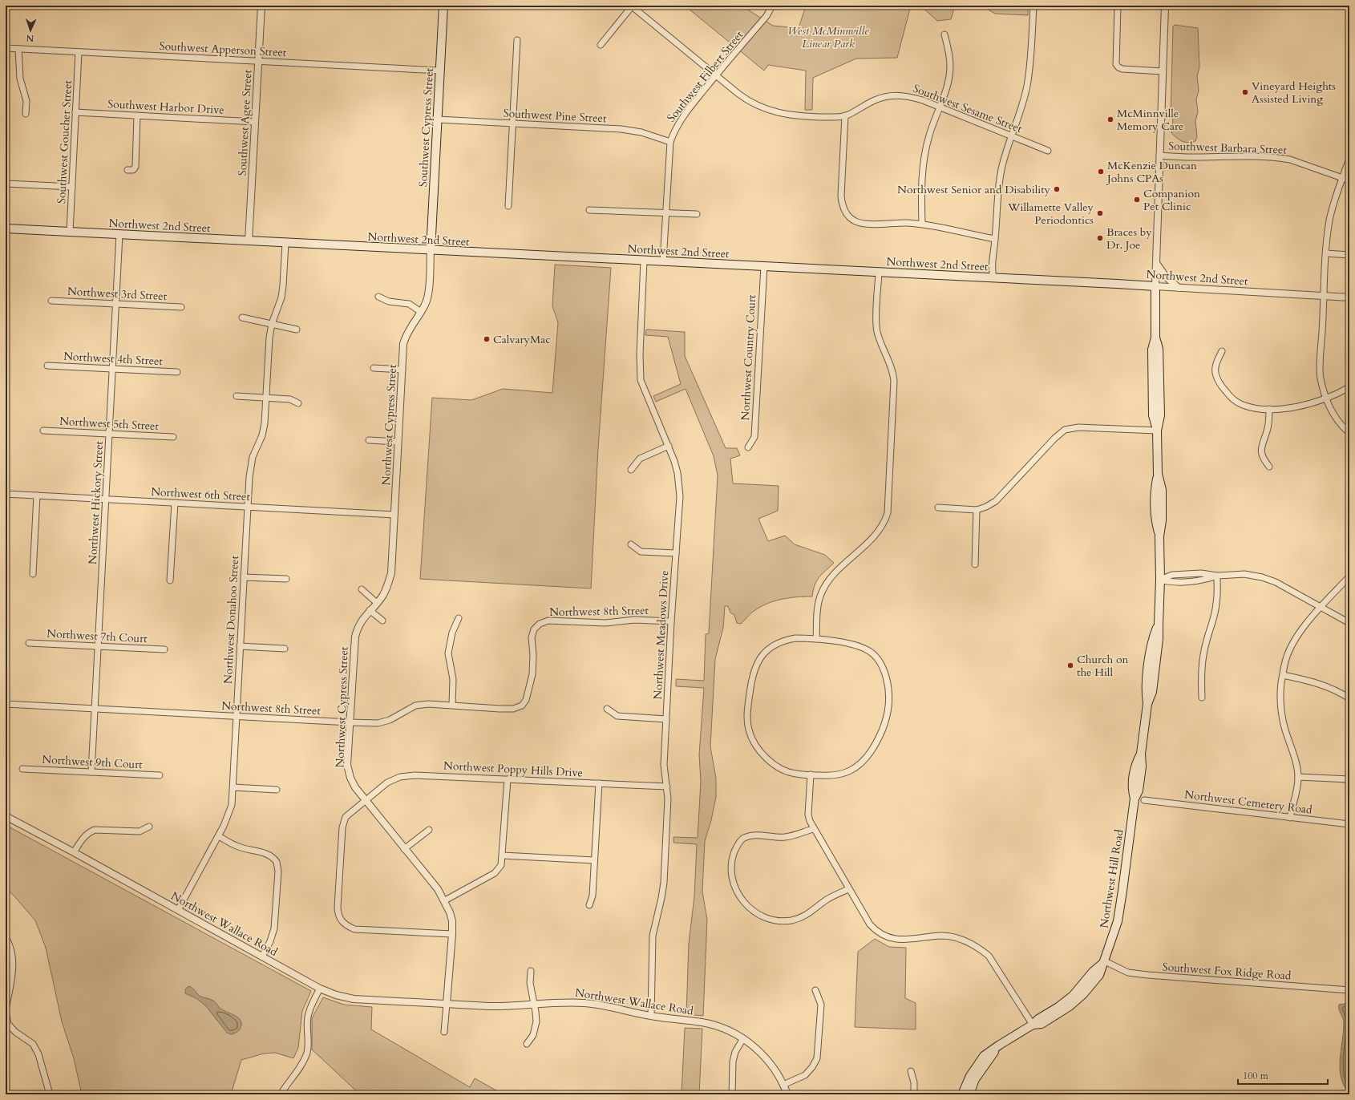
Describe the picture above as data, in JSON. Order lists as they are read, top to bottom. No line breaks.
{"streets":{"main road":["Southwest Cypress Street","Northwest 2nd Street","Northwest Hill Road"],"street":["Southwest Apperson Street","Southwest Filbert Street","Southwest Harbor Drive","Southwest Sesame Street","Southwest Pine Street","Southwest Agee Street","Southwest Goucher Street","Southwest Barbara Street","Northwest 3rd Street","Northwest Country Court","Northwest 4th Street","Northwest 5th Street","Northwest Cypress Street","Northwest 6th Street","Northwest Hickory Street","Northwest 8th Street","Northwest Donahoo Street","Northwest Meadows Drive","Northwest 7th Court","Northwest 9th Court","Northwest Poppy Hills Drive","Northwest Cemetery Road","Northwest Wallace Road","Southwest Fox Ridge Road"]},"crossings":[["Southwest Apperson Street","Southwest Agee Street"],["Southwest Apperson Street","Southwest Cypress Street"],["Southwest Apperson Street","Southwest Goucher Street"],["Southwest Filbert Street","Southwest Sesame Street"],["Southwest Filbert Street","Southwest Pine Street"],["Southwest Filbert Street","Northwest 2nd Street"],["Southwest Harbor Drive","Southwest Agee Street"],["Southwest Harbor Drive","Southwest Goucher Street"],["Southwest Pine Street","Southwest Cypress Street"],["Southwest Agee Street","Northwest 2nd Street"],["Southwest Cypress Street","Northwest 2nd Street"],["Southwest Cypress Street","Northwest Cypress Street"],["Southwest Goucher Street","Northwest 2nd Street"],["Northwest 2nd Street","Northwest Country Court"],["Northwest 2nd Street","Northwest Cypress Street"],["Northwest 2nd Street","Northwest Hickory Street"],["Northwest 2nd Street","Northwest Donahoo Street"],["Northwest 2nd Street","Northwest Meadows Drive"],["Northwest 2nd Street","Northwest Hill Road"],["Northwest 3rd Street","Northwest Hickory Street"],["Northwest 4th Street","Northwest Hickory Street"],["Northwest 5th Street","Northwest Hickory Street"],["Northwest Cypress Street","Northwest 6th Street"],["Northwest Cypress Street","Northwest 8th Street"],["Northwest Cypress Street","Northwest Poppy Hills Drive"],["Northwest Cypress Street","Northwest Wallace Road"],["Northwest 6th Street","Northwest Hickory Street"],["Northwest 6th Street","Northwest Donahoo Street"],["Northwest Hickory Street","Northwest 8th Street"],["Northwest Hickory Street","Northwest 7th Court"],["Northwest Hickory Street","Northwest 9th Court"],["Northwest 8th Street","Northwest Donahoo Street"],["Northwest 8th Street","Northwest Meadows Drive"],["Northwest Donahoo Street","Northwest Wallace Road"],["Northwest Meadows Drive","Northwest Poppy Hills Drive"],["Northwest Meadows Drive","Northwest Wallace Road"],["Northwest Hill Road","Southwest Fox Ridge Road"]],"parks":["West McMinnville Linear Park"],"places":["Vineyard Heights Assisted Living","McMinnville Memory Care","McKenzie Duncan Johns CPAs","Northwest Senior and Disability","Companion Pet Clinic","Willamette Valley Periodontics","Braces by Dr. Joe","CalvaryMac","Church on the Hill"],"scale_bar":"100 m","north":"bottom"}
